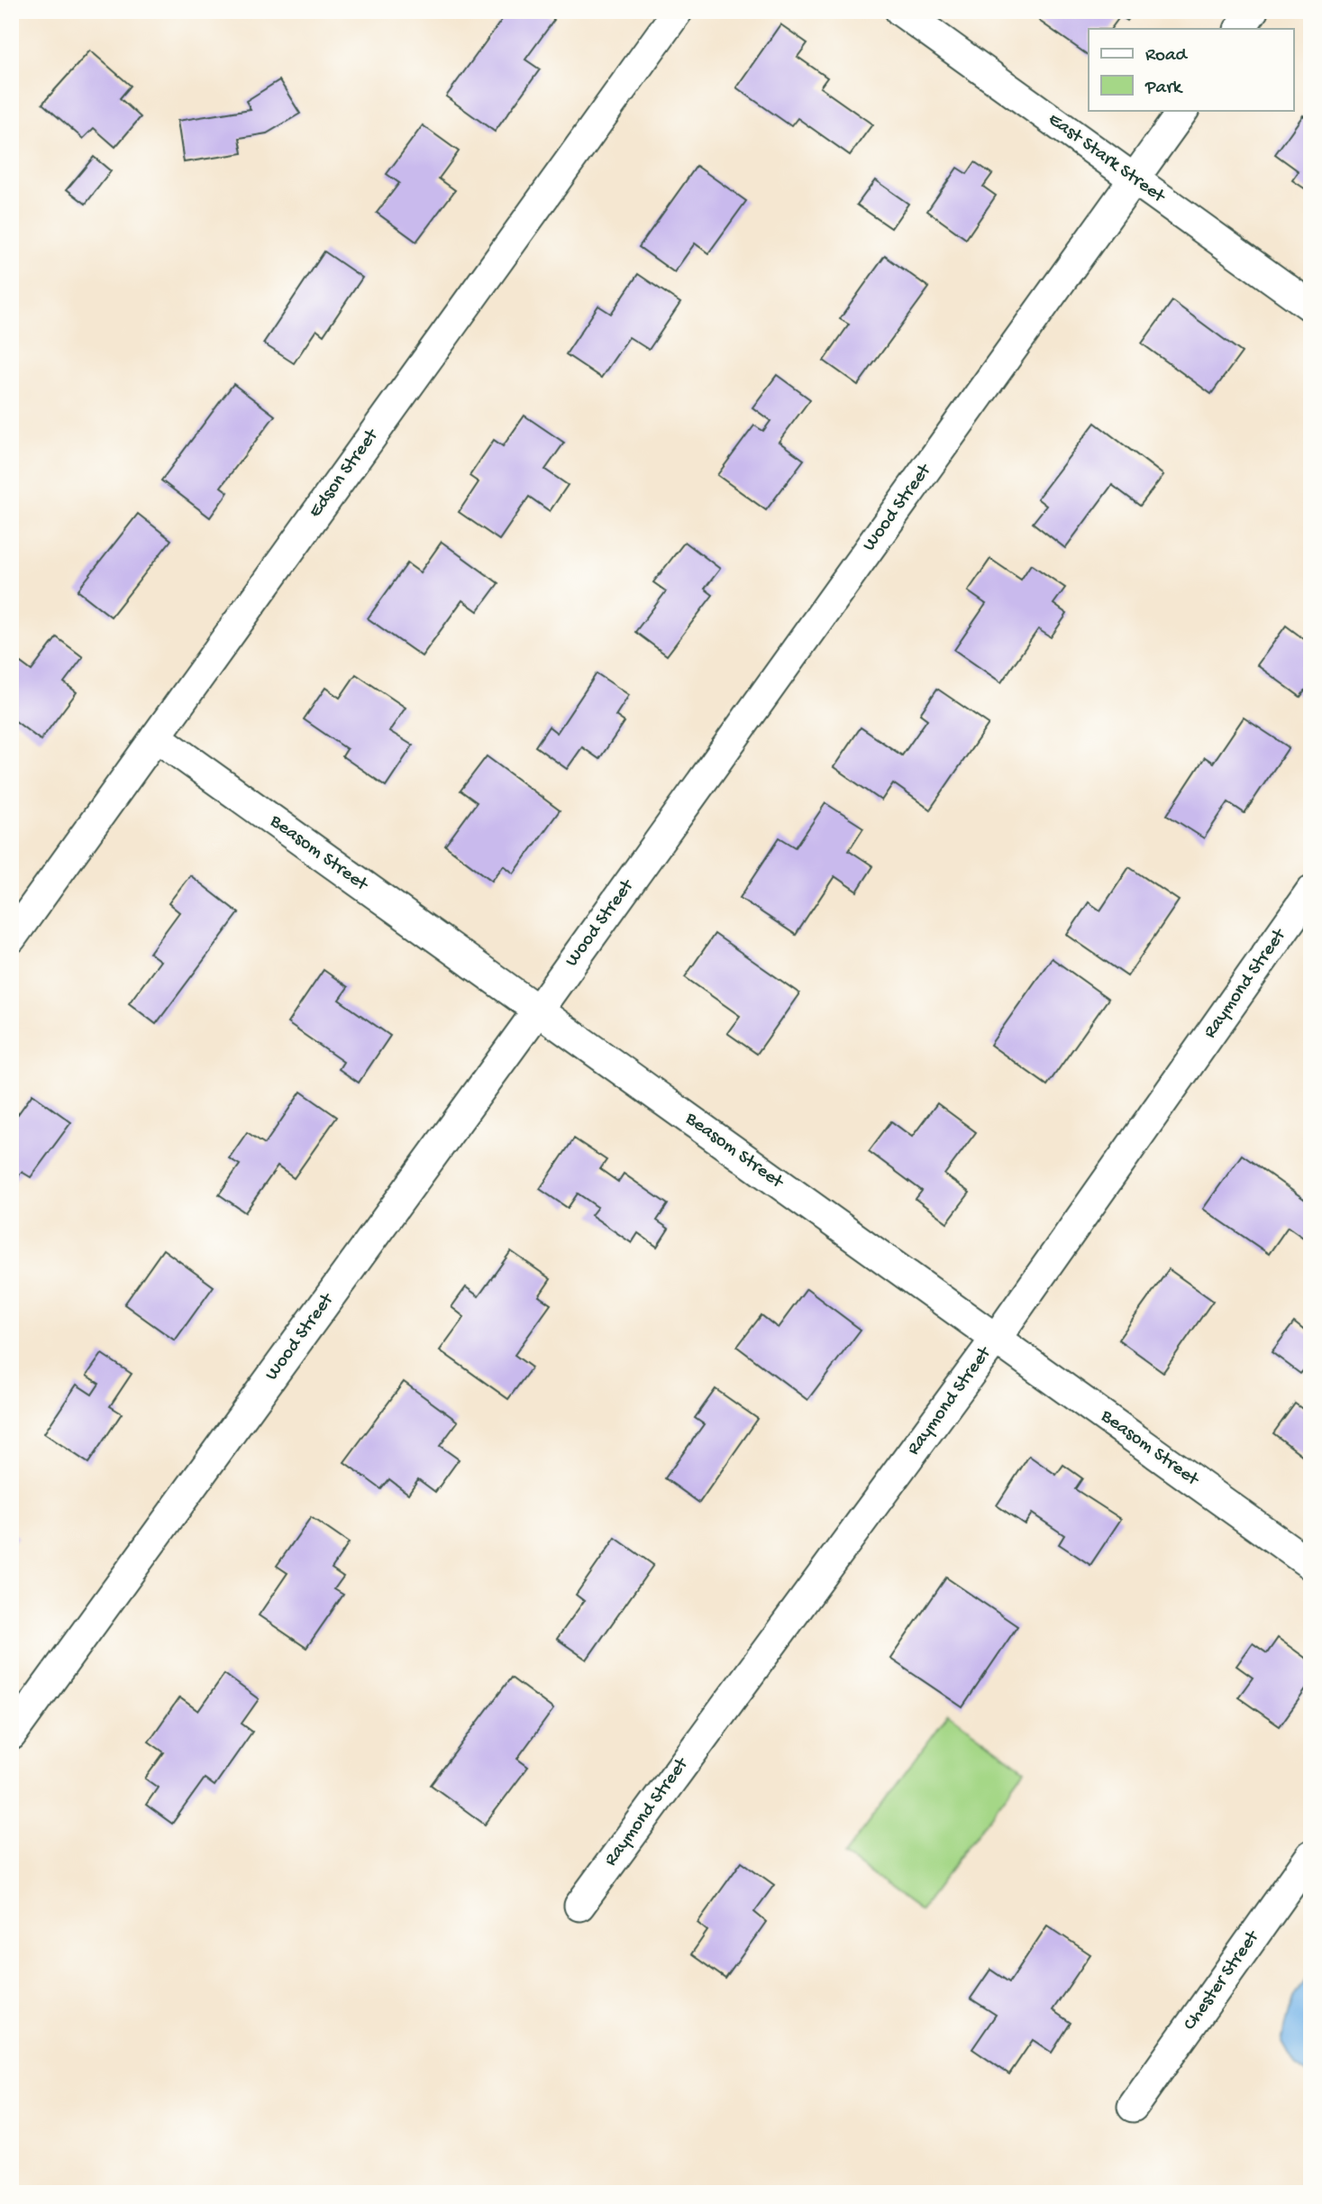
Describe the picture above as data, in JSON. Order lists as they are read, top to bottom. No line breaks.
{"streets":{"street":["East Stark Street","Edson Street","Wood Street","Beasom Street","Raymond Street","Chester Street"]},"crossings":[["East Stark Street","Wood Street"],["Edson Street","Beasom Street"],["Wood Street","Beasom Street"],["Beasom Street","Raymond Street"]],"legend":["Road","Park"]}
